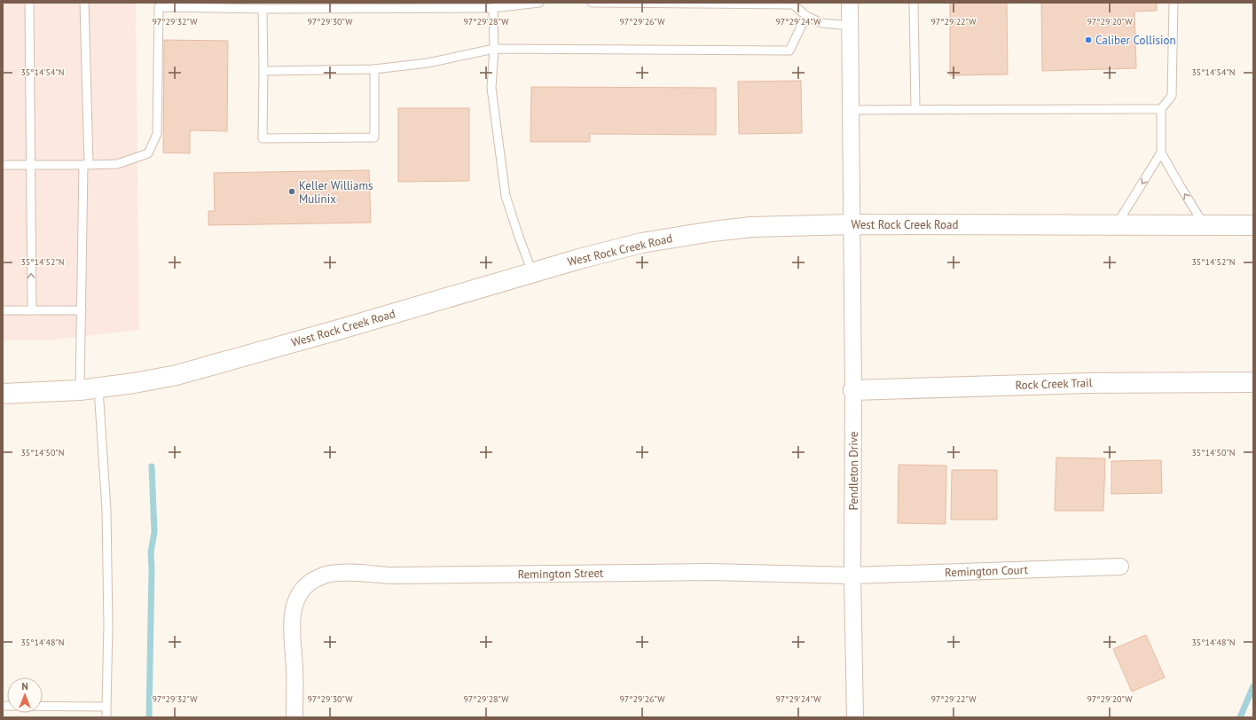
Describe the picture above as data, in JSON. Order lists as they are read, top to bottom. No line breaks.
{"streets":{"main road":["West Rock Creek Road","Rock Creek Trail"],"street":["Pendleton Drive","Remington Court","Remington Street"]},"crossings":[["West Rock Creek Road","Pendleton Drive"],["Rock Creek Trail","Pendleton Drive"],["Pendleton Drive","Remington Court"],["Pendleton Drive","Remington Street"],["Remington Court","Remington Street"]],"places":["Caliber Collision","Keller Williams Mulinix"],"north":"top","coordinates":["97°29'32\"W","97°29'30\"W","97°29'28\"W","97°29'26\"W","97°29'24\"W","97°29'22\"W","97°29'20\"W","35°14'54\"N","35°14'52\"N","35°14'50\"N","35°14'48\"N"]}
